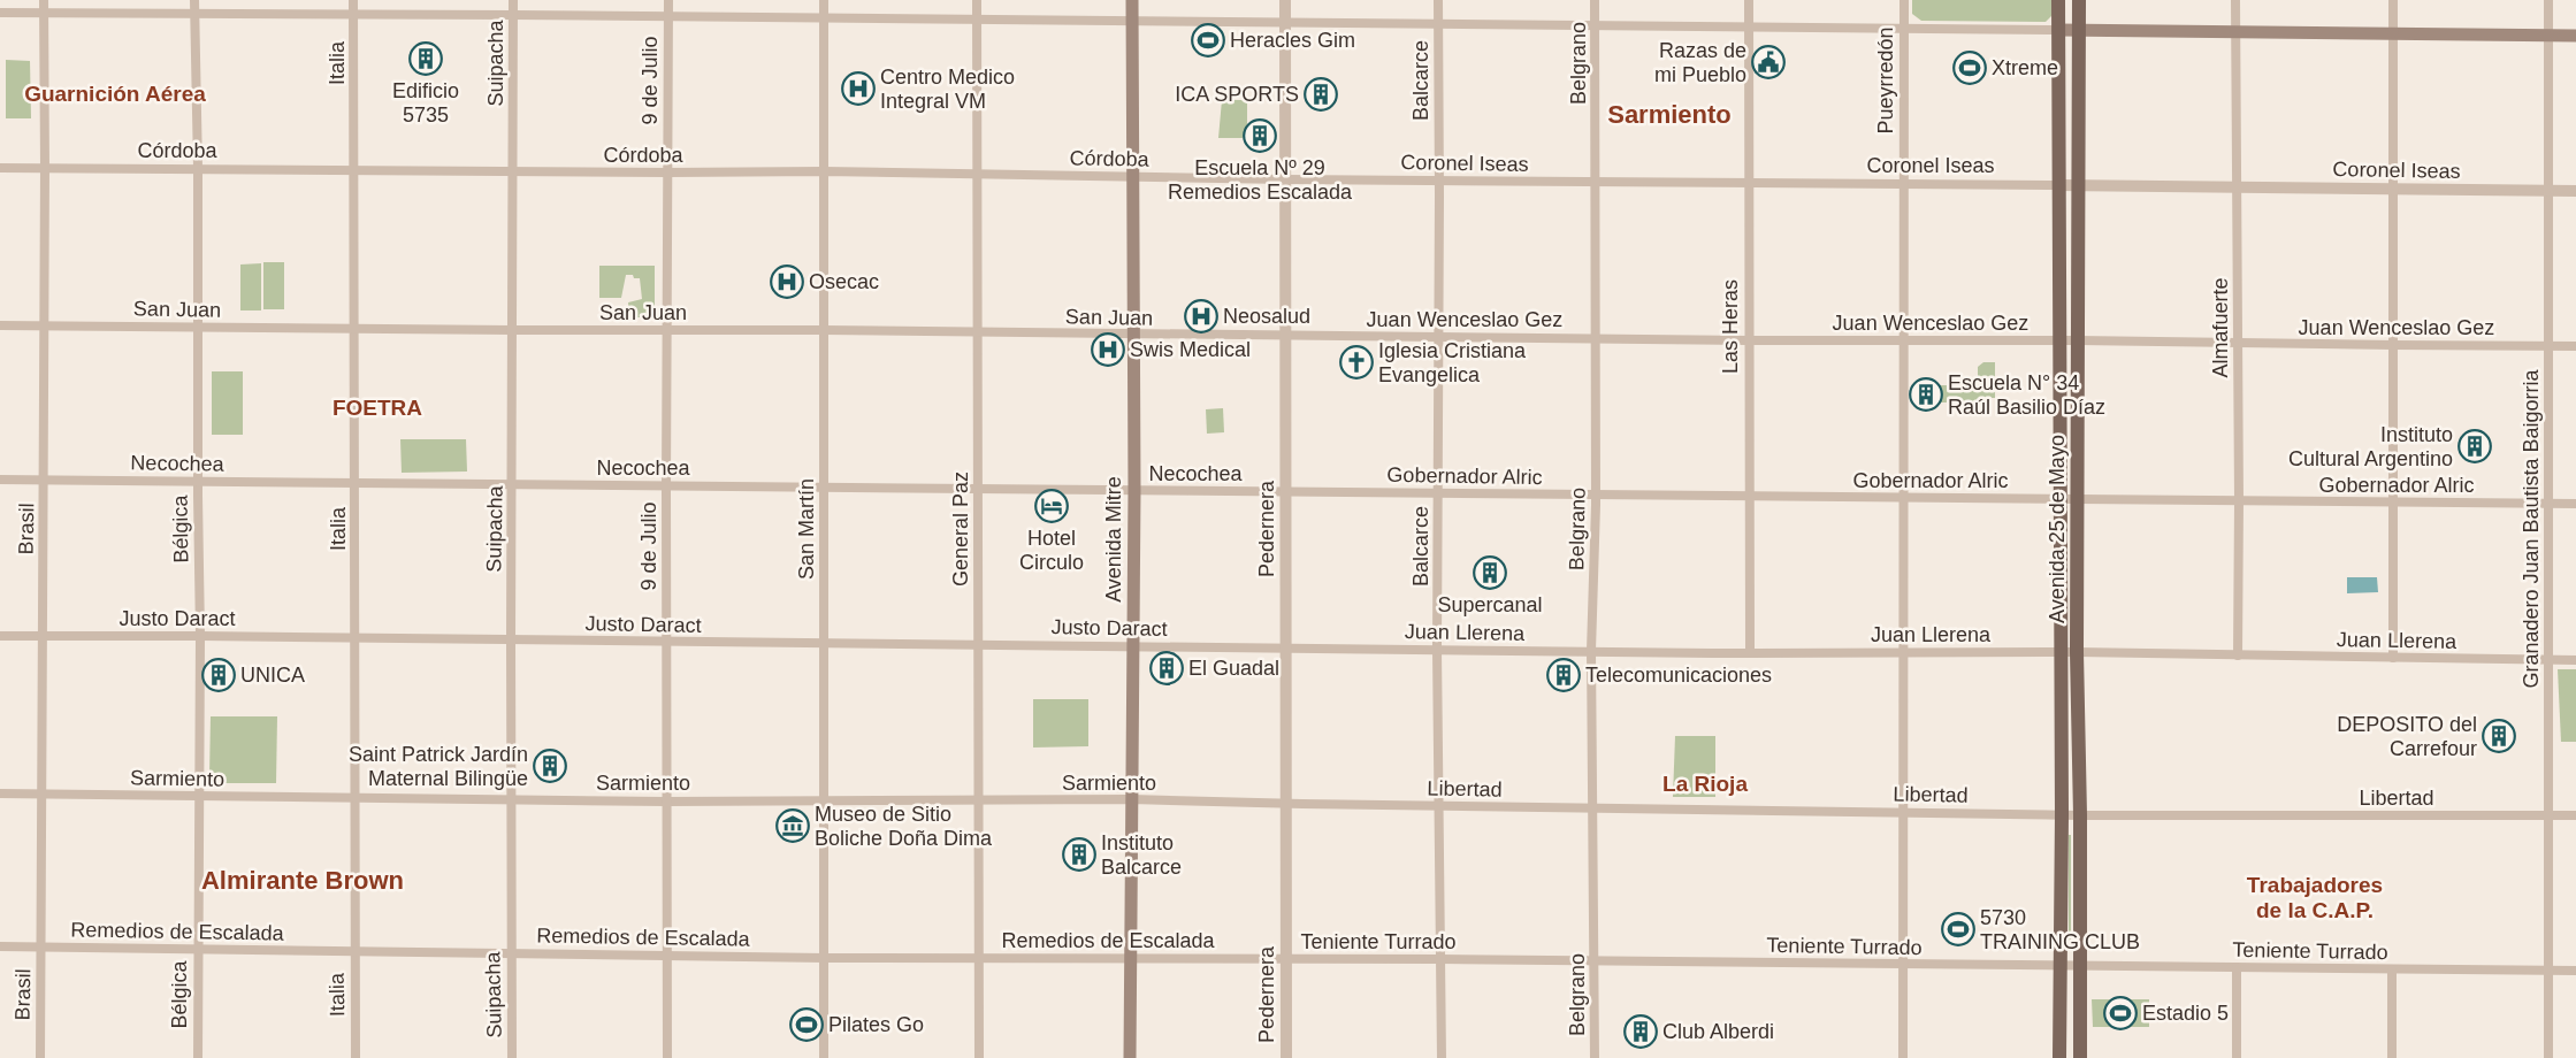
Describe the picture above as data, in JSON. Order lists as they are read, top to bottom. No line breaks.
{"streets":{"main road":["Avenida 25 de Mayo","Avenida Mitre"],"street":["Italia","Suipacha","Belgrano","9 de Julio","Balcarce","Pueyrredón","Córdoba","Coronel Iseas","San Juan","Juan Wenceslao Gez","Las Heras","Almafuerte","Necochea","Gobernador Alric","Brasil","Bélgica","San Martín","General Paz","Pedernera","Granadero Juan Bautista Baigorria","Justo Daract","Juan Llerena","Sarmiento","Libertad","Remedios de Escalada","Teniente Turrado"]},"crossings":[["Italia","Córdoba"],["Italia","San Juan"],["Italia","Necochea"],["Italia","Justo Daract"],["Italia","Sarmiento"],["Italia","Remedios de Escalada"],["Suipacha","Córdoba"],["Suipacha","San Juan"],["Suipacha","Necochea"],["Suipacha","Justo Daract"],["Suipacha","Sarmiento"],["Suipacha","Remedios de Escalada"],["Belgrano","Coronel Iseas"],["Belgrano","Juan Wenceslao Gez"],["Belgrano","Gobernador Alric"],["Belgrano","Juan Llerena"],["Belgrano","Libertad"],["Belgrano","Teniente Turrado"],["9 de Julio","Córdoba"],["9 de Julio","San Juan"],["9 de Julio","Necochea"],["9 de Julio","Justo Daract"],["9 de Julio","Sarmiento"],["9 de Julio","Remedios de Escalada"],["Balcarce","Coronel Iseas"],["Balcarce","Juan Wenceslao Gez"],["Balcarce","Gobernador Alric"],["Balcarce","Juan Llerena"],["Balcarce","Libertad"],["Balcarce","Teniente Turrado"],["Pueyrredón","Coronel Iseas"],["Pueyrredón","Juan Wenceslao Gez"],["Pueyrredón","Gobernador Alric"],["Pueyrredón","Juan Llerena"],["Pueyrredón","Libertad"],["Pueyrredón","Teniente Turrado"],["Córdoba","Coronel Iseas"],["Córdoba","Brasil"],["Córdoba","Bélgica"],["Córdoba","San Martín"],["Córdoba","General Paz"],["Córdoba","Pedernera"],["Córdoba","Avenida Mitre"],["Coronel Iseas","Las Heras"],["Coronel Iseas","Almafuerte"],["Coronel Iseas","Pedernera"],["Coronel Iseas","Avenida 25 de Mayo"],["Coronel Iseas","Granadero Juan Bautista Baigorria"],["San Juan","Juan Wenceslao Gez"],["San Juan","Brasil"],["San Juan","Bélgica"],["San Juan","San Martín"],["San Juan","General Paz"],["San Juan","Pedernera"],["San Juan","Avenida Mitre"],["Juan Wenceslao Gez","Las Heras"],["Juan Wenceslao Gez","Almafuerte"],["Juan Wenceslao Gez","Pedernera"],["Juan Wenceslao Gez","Avenida 25 de Mayo"],["Juan Wenceslao Gez","Granadero Juan Bautista Baigorria"],["Las Heras","Gobernador Alric"],["Las Heras","Juan Llerena"],["Almafuerte","Gobernador Alric"],["Almafuerte","Juan Llerena"],["Necochea","Gobernador Alric"],["Necochea","Brasil"],["Necochea","Bélgica"],["Necochea","San Martín"],["Necochea","General Paz"],["Necochea","Pedernera"],["Necochea","Avenida Mitre"],["Gobernador Alric","Pedernera"],["Gobernador Alric","Avenida 25 de Mayo"],["Gobernador Alric","Granadero Juan Bautista Baigorria"],["Brasil","Justo Daract"],["Brasil","Sarmiento"],["Brasil","Remedios de Escalada"],["Bélgica","Justo Daract"],["Bélgica","Sarmiento"],["Bélgica","Remedios de Escalada"],["San Martín","Justo Daract"],["San Martín","Sarmiento"],["San Martín","Remedios de Escalada"],["General Paz","Justo Daract"],["General Paz","Sarmiento"],["General Paz","Remedios de Escalada"],["Pedernera","Justo Daract"],["Pedernera","Juan Llerena"],["Pedernera","Sarmiento"],["Pedernera","Libertad"],["Pedernera","Remedios de Escalada"],["Pedernera","Teniente Turrado"],["Avenida 25 de Mayo","Juan Llerena"],["Avenida 25 de Mayo","Libertad"],["Avenida 25 de Mayo","Teniente Turrado"],["Granadero Juan Bautista Baigorria","Juan Llerena"],["Granadero Juan Bautista Baigorria","Libertad"],["Granadero Juan Bautista Baigorria","Teniente Turrado"],["Avenida Mitre","Justo Daract"],["Avenida Mitre","Sarmiento"],["Avenida Mitre","Remedios de Escalada"],["Justo Daract","Juan Llerena"],["Sarmiento","Libertad"],["Remedios de Escalada","Teniente Turrado"]],"districts":["Guarnición Aérea","Sarmiento","FOETRA","La Rioja","Almirante Brown","Trabajadores de la C.A.P."],"places":{"sports":["Heracles Gim","Xtreme","5730 TRAINING CLUB","Estadio 5","Pilates Go"],"building":["Edificio 5735","ICA SPORTS","Escuela Nº 29 Remedios Escalada","Escuela N° 34 Raúl Basilio Díaz","Instituto Cultural Argentino","Supercanal","El Guadal","UNICA","Telecomunicaciones","DEPOSITO del Carrefour","Saint Patrick Jardín Maternal Bilingüe","Instituto Balcarce","Club Alberdi"],"public building":["Razas de mi Pueblo"],"hospital":["Centro Medico Integral VM","Osecac","Neosalud","Swis Medical"],"church":["Iglesia Cristiana Evangelica"],"hotel":["Hotel Circulo"],"museum":["Museo de Sitio Boliche Doña Dima"]}}
